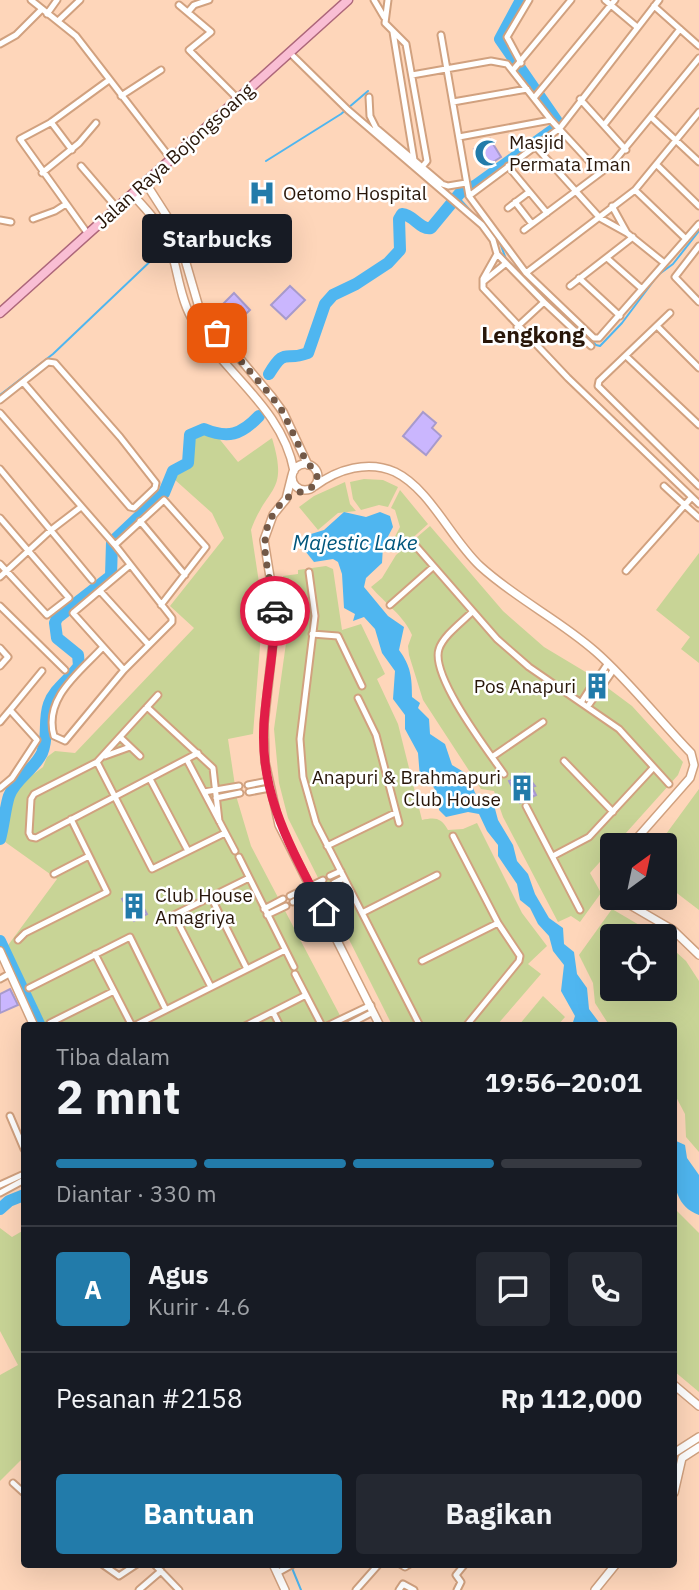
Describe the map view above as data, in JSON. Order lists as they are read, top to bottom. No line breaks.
{"streets":{"main road":["Jalan Raya Bojongsoang"]},"districts":["Lengkong"],"water":["Majestic Lake"],"places":{"mosque":["Masjid Permata Iman"],"hospital":["Oetomo Hospital"],"other":["Starbucks"],"building":["Pos Anapuri","Anapuri & Brahmapuri Club House","Club House Amagriya"]},"north":"top right","page":{"bubble":"Starbucks","heading":["2 mnt","Tiba dalam","19:56–20:01"],"panel":["Agus","Kurir · 4.6","Pesanan #2158","Rp 112,000"],"bar":"Diantar · 330 m","round":"A","buttons":["Bantuan","Bagikan"]}}
